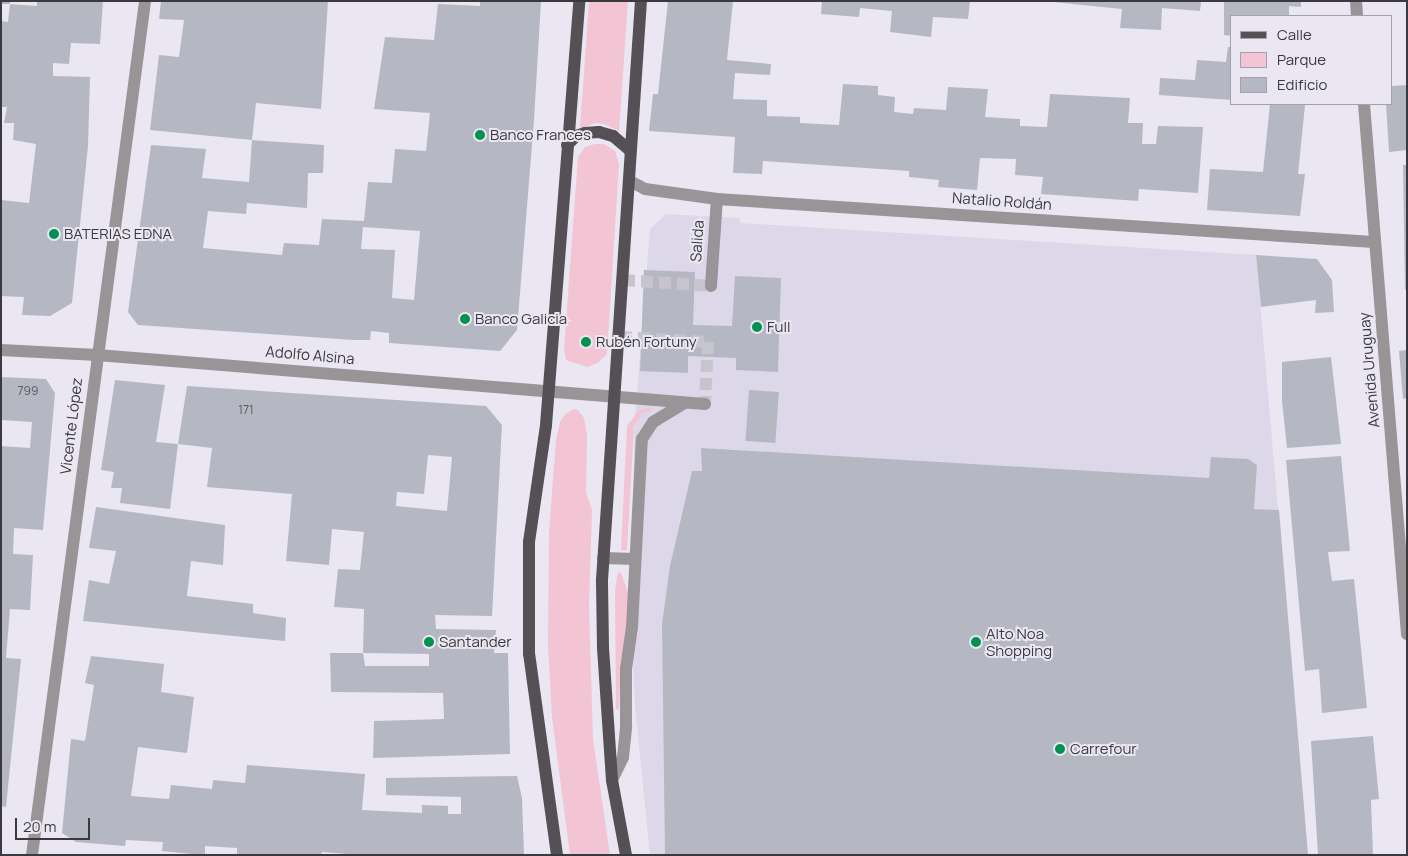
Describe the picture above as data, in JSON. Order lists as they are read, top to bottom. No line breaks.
{"streets":{"street":["Natalio Roldán","Salida","Adolfo Alsina","Avenida Uruguay","Vicente López"]},"crossings":[["Natalio Roldán","Salida"],["Natalio Roldán","Avenida Uruguay"],["Adolfo Alsina","Vicente López"]],"places":["Banco Frances","BATERIAS EDNA","Banco Galicia","Full","Rubén Fortuny","Santander","Alto Noa Shopping","Carrefour"],"house_numbers":["799","171"],"legend":["Calle","Parque","Edificio"],"scale_bar":"20 m"}
